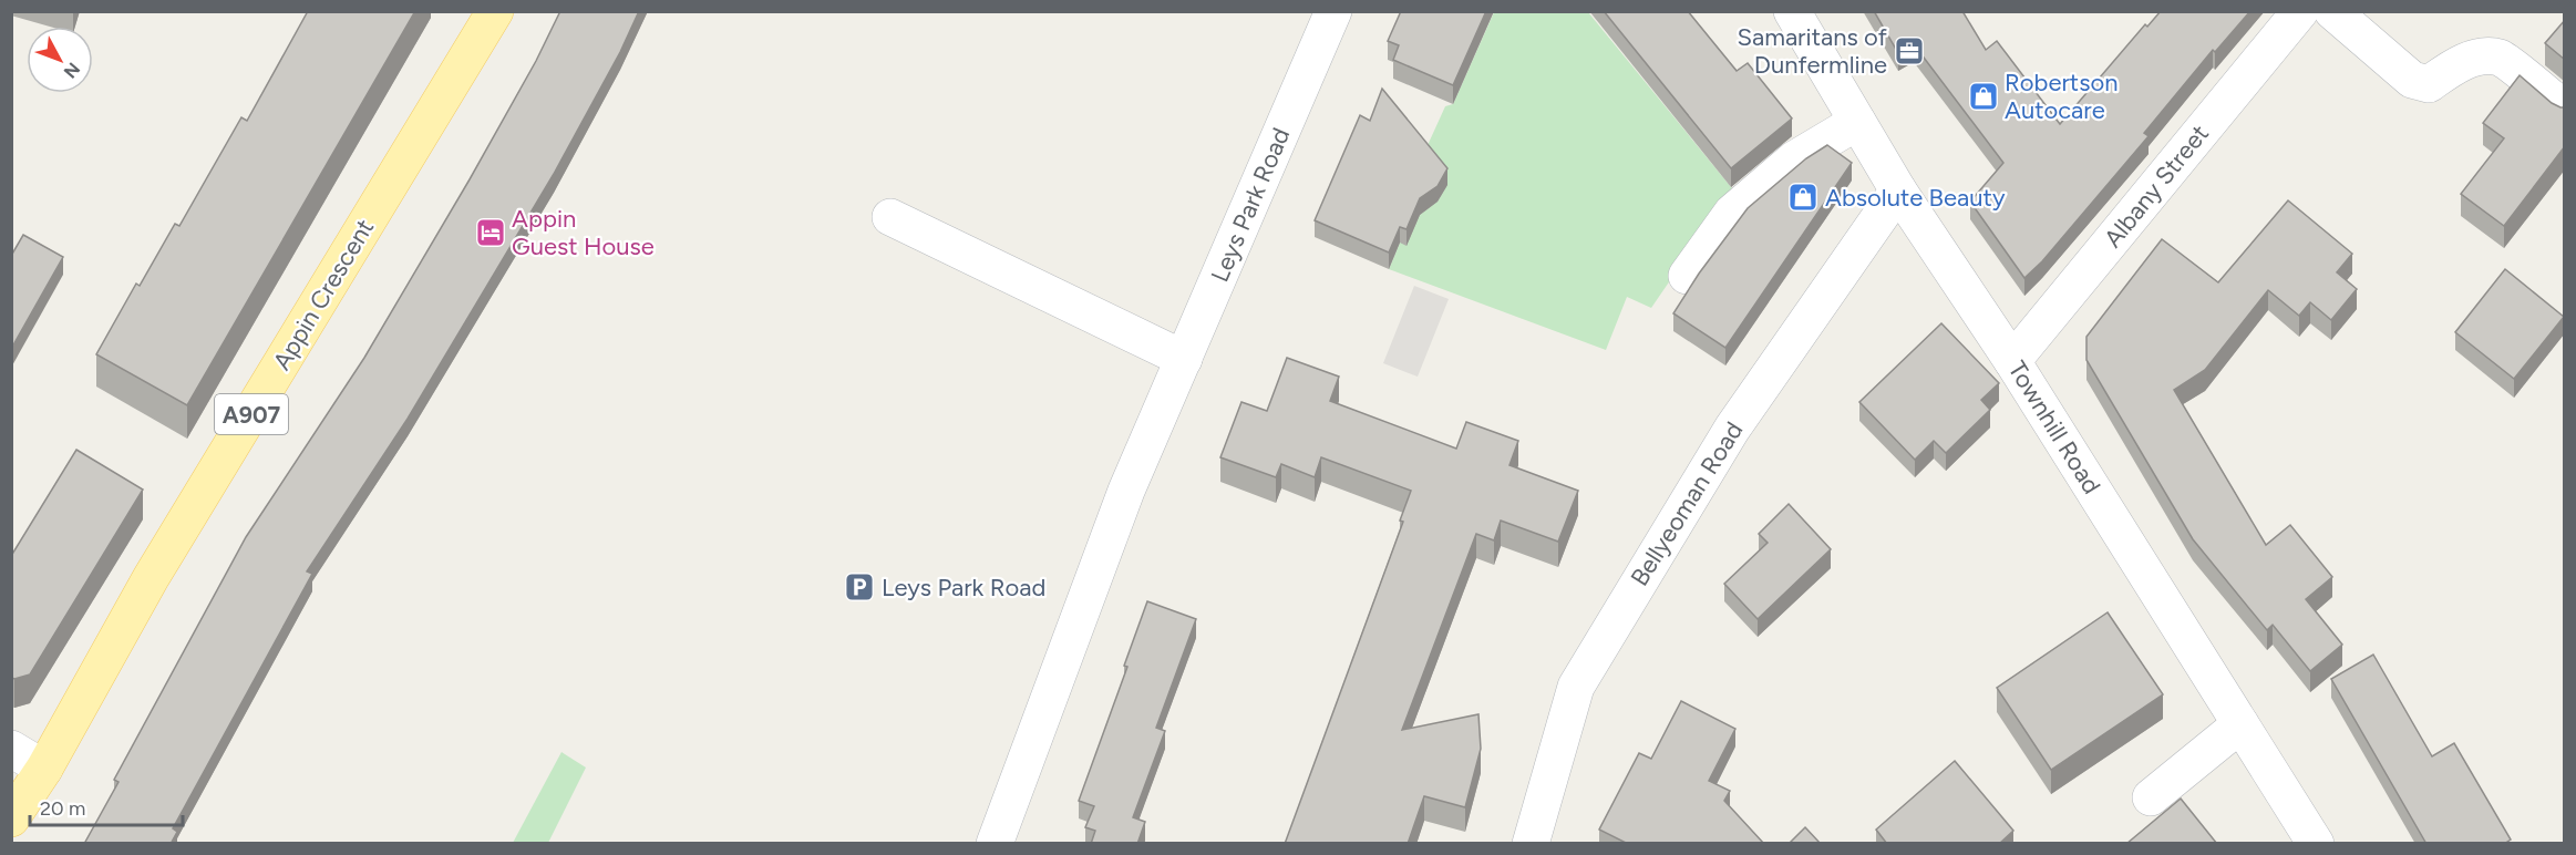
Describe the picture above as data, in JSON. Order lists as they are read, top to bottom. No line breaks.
{"streets":{"main road":["Appin Crescent","A907"],"street":["Albany Street","Leys Park Road","Townhill Road","Bellyeoman Road"]},"crossings":[["Albany Street","Townhill Road"],["Townhill Road","Bellyeoman Road"]],"places":{"office":["Samaritans of Dunfermline"],"shop":["Robertson Autocare","Absolute Beauty"],"hotel":["Appin Guest House"],"parking":["Leys Park Road"]},"scale_bar":"20 m","north":"bottom right"}
